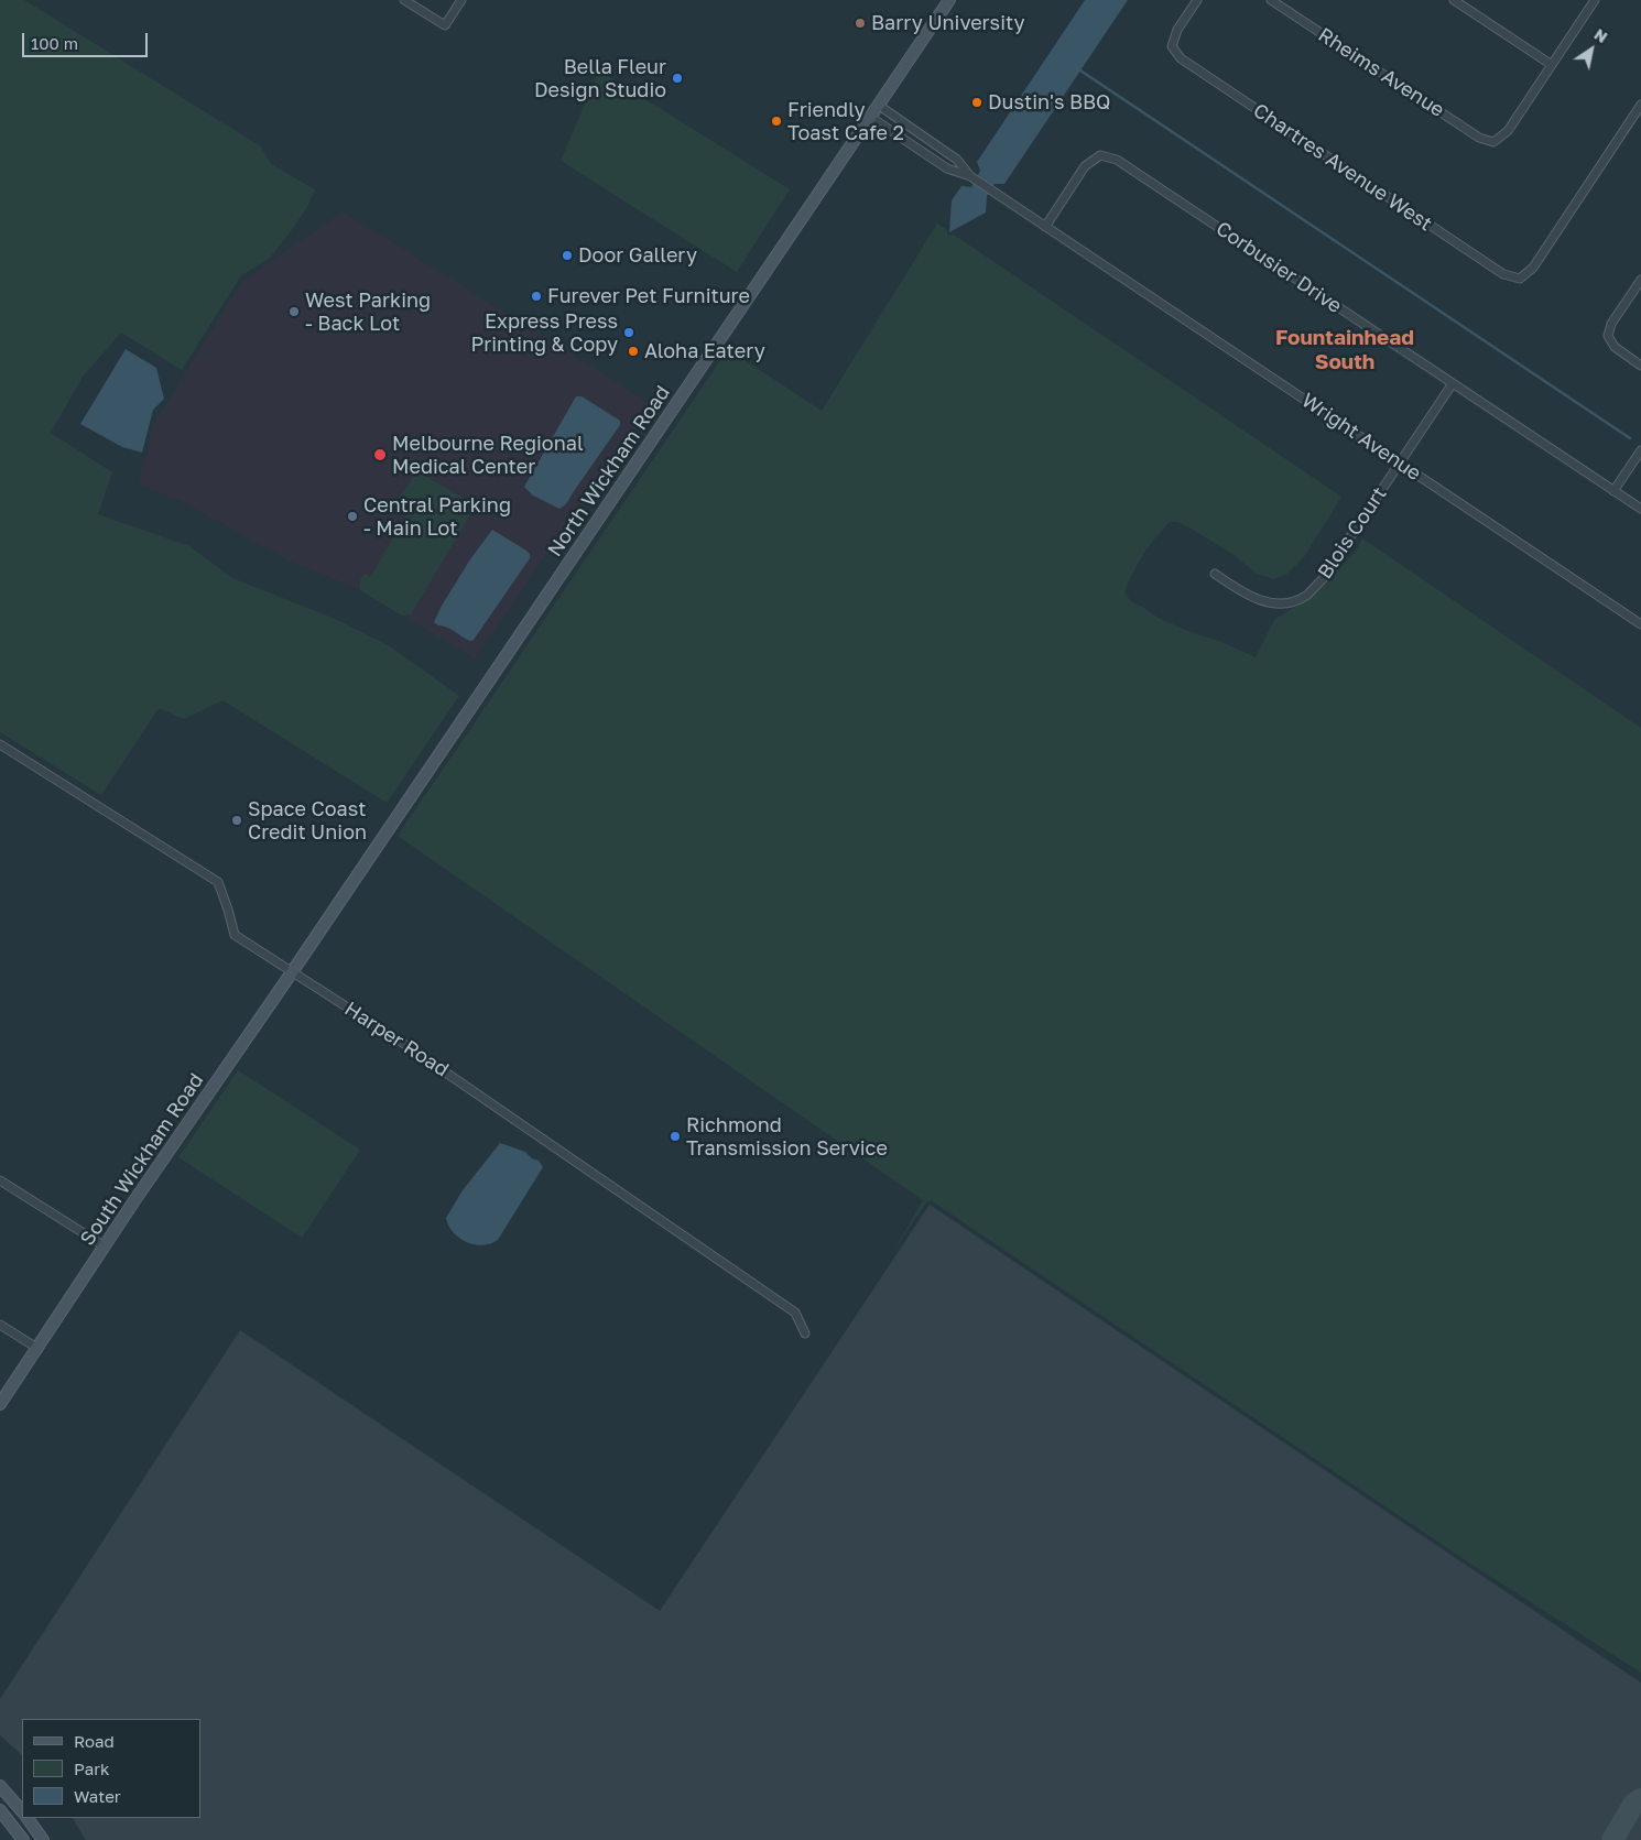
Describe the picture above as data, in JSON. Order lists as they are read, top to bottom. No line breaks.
{"streets":{"main road":["North Wickham Road","South Wickham Road"],"street":["Rheims Avenue","Chartres Avenue West","Corbusier Drive","Wright Avenue","Blois Court","Harper Road"]},"crossings":[["Corbusier Drive","Wright Avenue"],["Corbusier Drive","Blois Court"],["Wright Avenue","North Wickham Road"],["Wright Avenue","Blois Court"],["North Wickham Road","South Wickham Road"],["Harper Road","South Wickham Road"]],"districts":["Fountainhead South"],"places":["Barry University","Bella Fleur Design Studio","Dustin's BBQ","Friendly Toast Cafe 2","Door Gallery","Furever Pet Furniture","West Parking - Back Lot","Express Press Printing & Copy","Aloha Eatery","Melbourne Regional Medical Center","Central Parking - Main Lot","Space Coast Credit Union","Richmond Transmission Service"],"legend":["Road","Park","Water"],"scale_bar":"100 m","north":"top right"}
